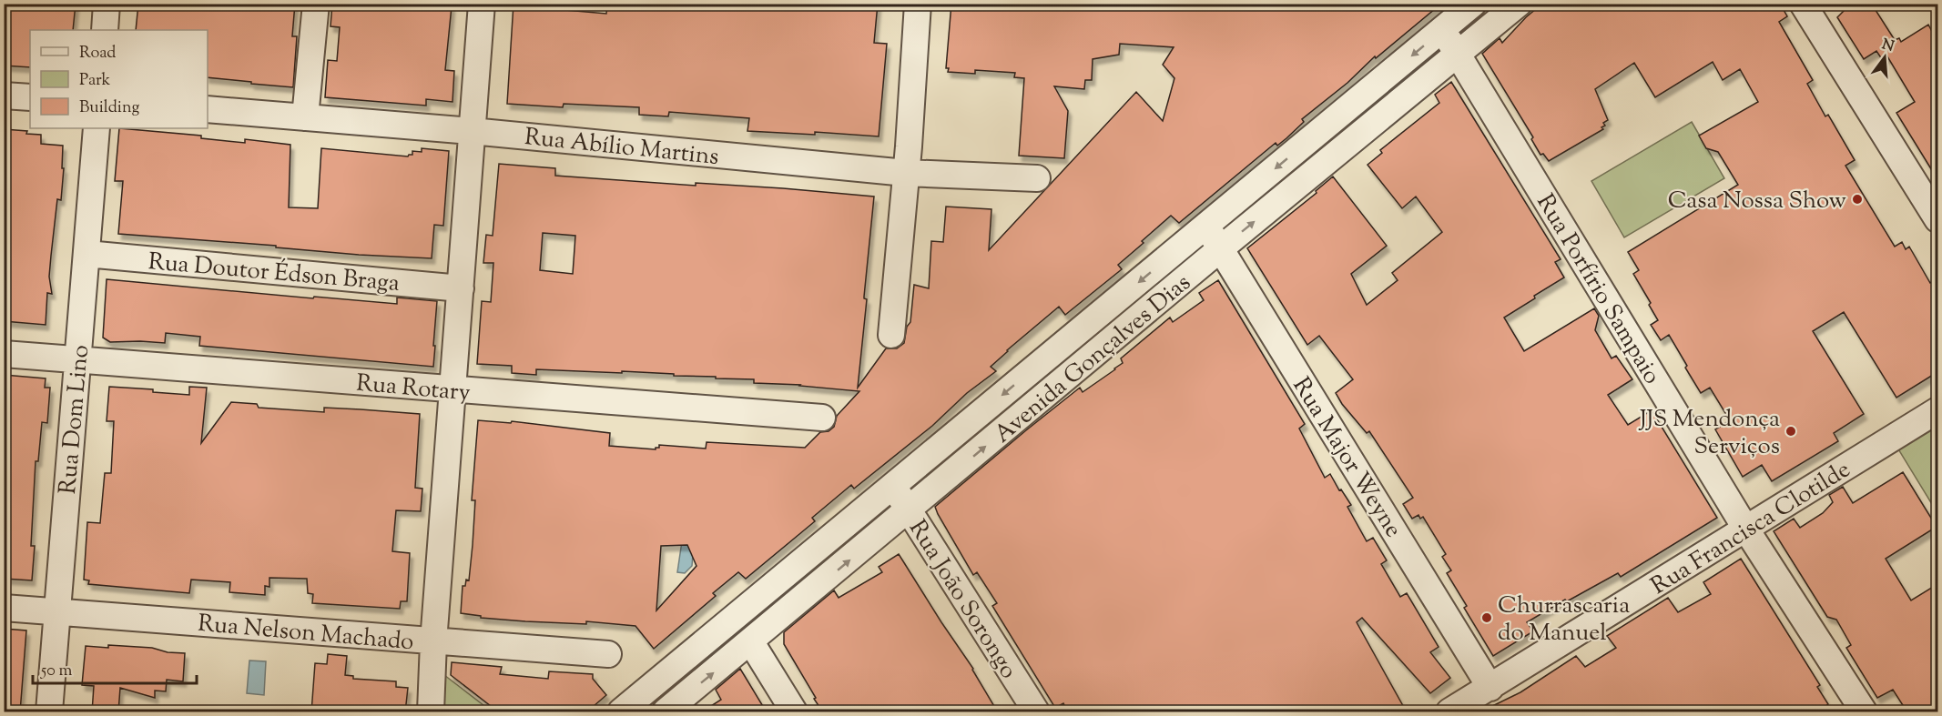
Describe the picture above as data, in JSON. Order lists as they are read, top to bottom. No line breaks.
{"streets":{"street":["Rua Abílio Martins","Rua Doutor Édson Braga","Rua Porfírio Sampaio","Avenida Gonçalves Dias","Rua Rotary","Rua Dom Lino","Rua Major Weyne","Rua Francisca Clotilde","Rua João Sorongo","Rua Nelson Machado"]},"crossings":[["Rua Doutor Édson Braga","Rua Dom Lino"],["Rua Porfírio Sampaio","Avenida Gonçalves Dias"],["Rua Porfírio Sampaio","Rua Francisca Clotilde"],["Avenida Gonçalves Dias","Rua Major Weyne"],["Avenida Gonçalves Dias","Rua João Sorongo"],["Rua Rotary","Rua Dom Lino"],["Rua Dom Lino","Rua Nelson Machado"],["Rua Major Weyne","Rua Francisca Clotilde"]],"places":["Casa Nossa Show","JJS Mendonça Serviços","Churrascaria do Manuel"],"legend":["Road","Park","Building"],"scale_bar":"50 m","north":"top"}
